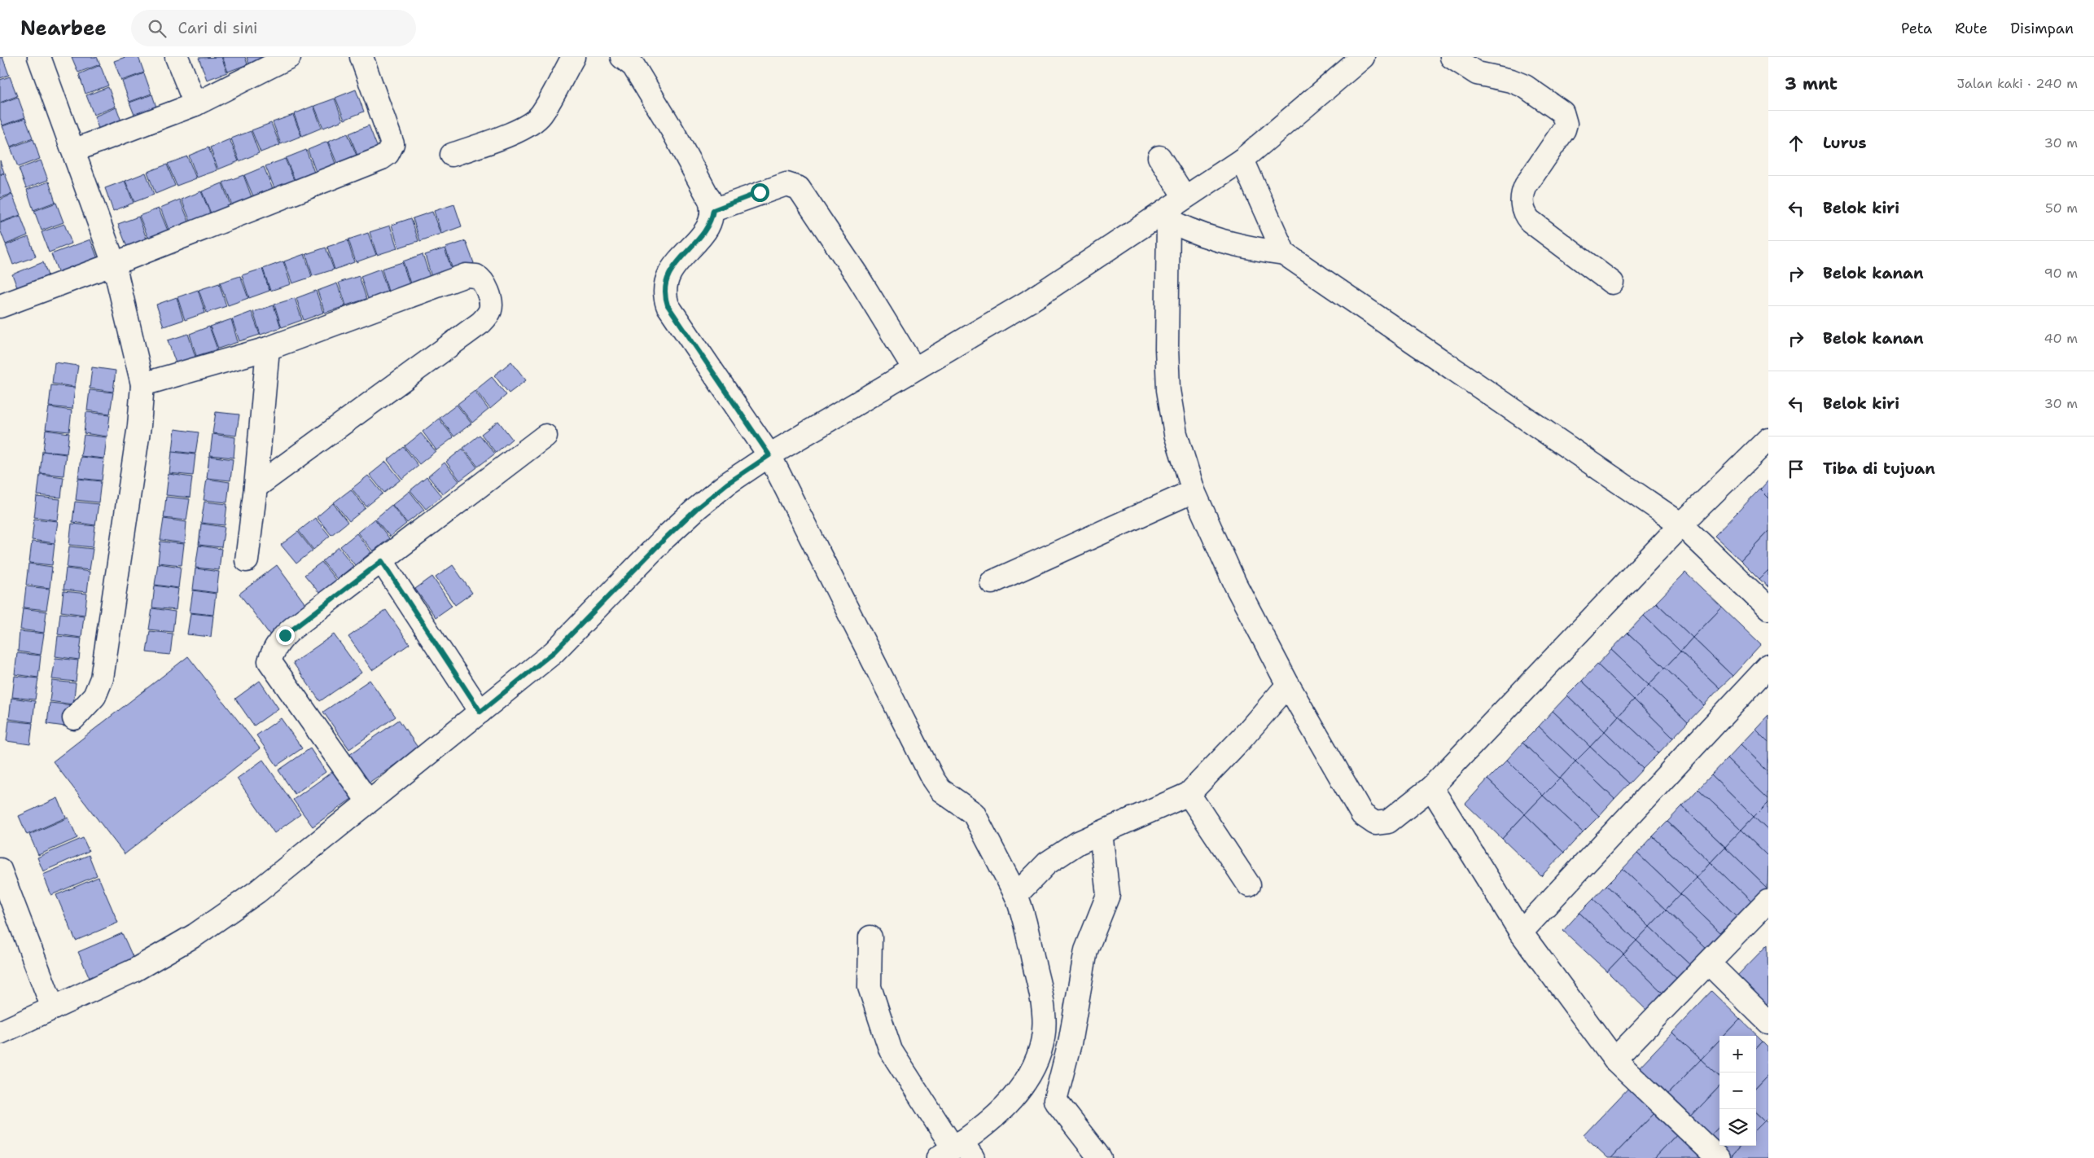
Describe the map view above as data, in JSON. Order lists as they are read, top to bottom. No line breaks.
{"page":{"header":"Nearbee","search":"Cari di sini","nav":["Peta","Rute","Disimpan"],"heading":["3 mnt","Jalan kaki · 240 m"],"list":[["Lurus","30 m"],["Belok kiri","50 m"],["Belok kanan","90 m"],["Belok kanan","40 m"],["Belok kiri","30 m"],"Tiba di tujuan"],"map_buttons":["+","−"]}}
